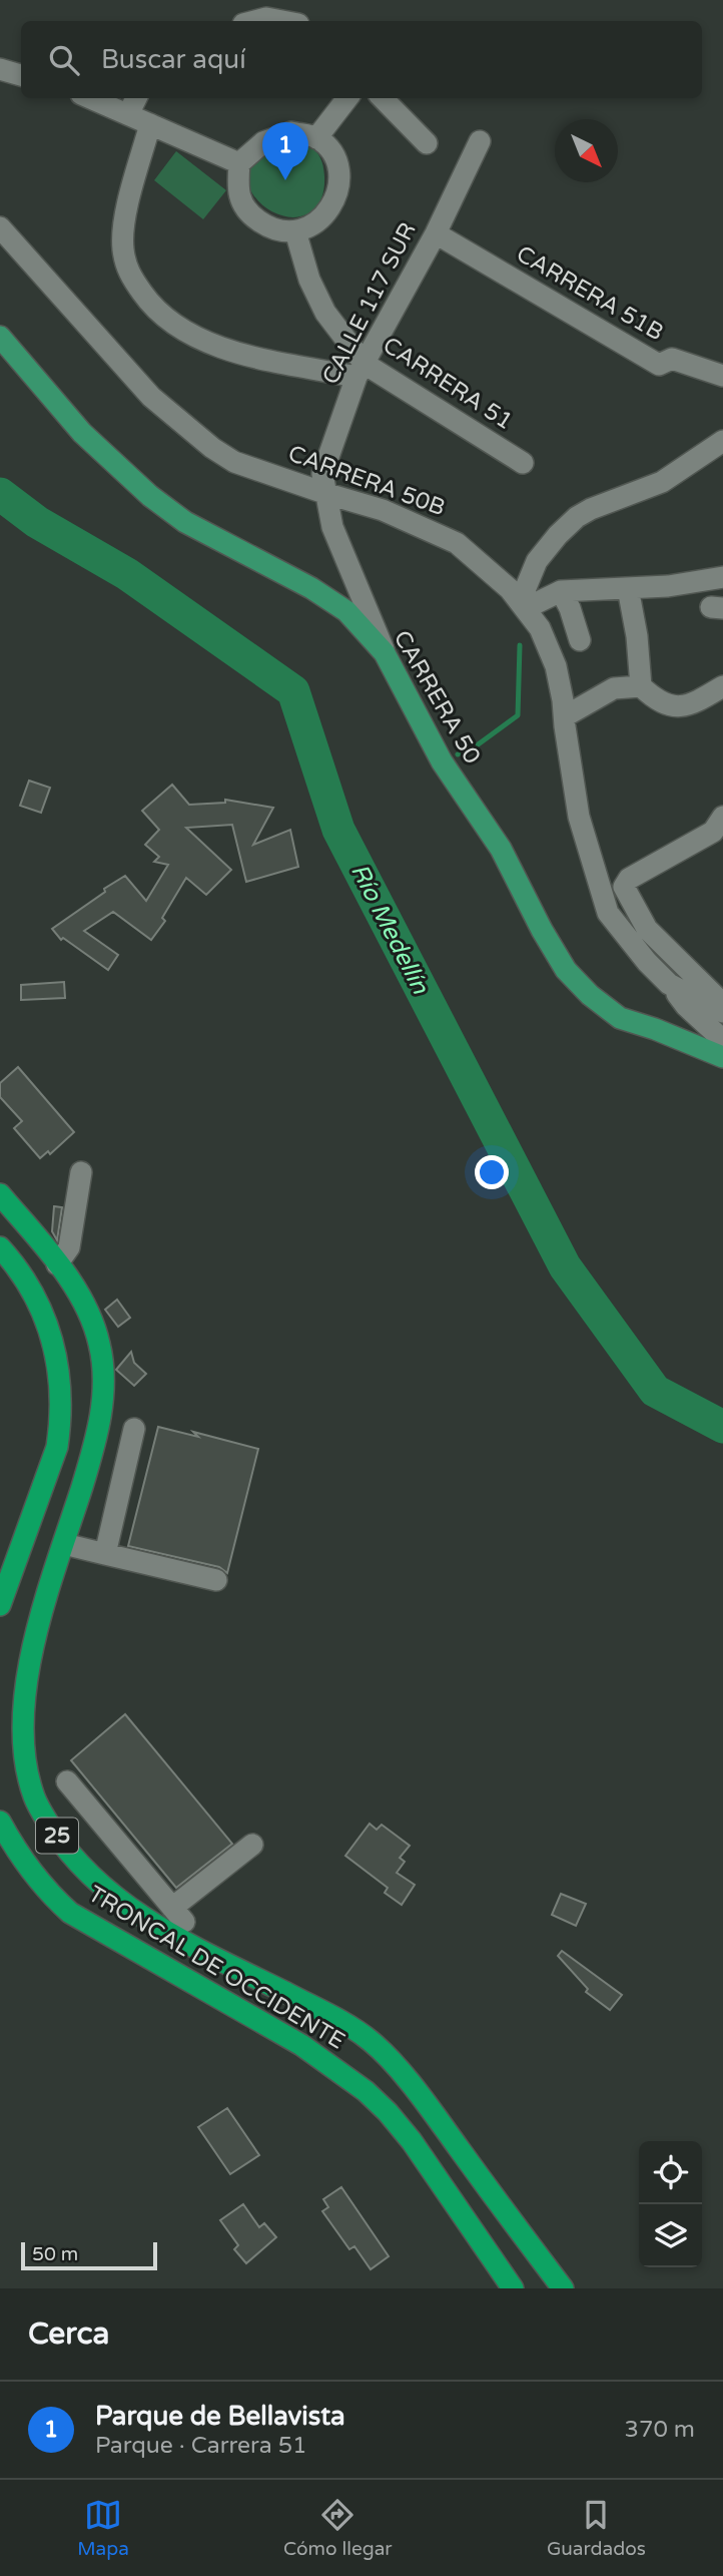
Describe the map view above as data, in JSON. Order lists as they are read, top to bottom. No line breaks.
{"streets":{"highway":["25","TRONCAL DE OCCIDENTE"],"main road":["CARRERA 50"],"street":["CARRERA 51B","CALLE 117 SUR","CARRERA 51","CARRERA 50B"]},"crossings":[["CARRERA 51B","CALLE 117 SUR"],["CALLE 117 SUR","CARRERA 51"],["CALLE 117 SUR","CARRERA 50B"],["CALLE 117 SUR","CARRERA 50"]],"water":["Río Medellín"],"scale_bar":"50 m","north":"bottom right","page":{"search":"Buscar aquí","pins":"1","scale":"50 m","heading":"Cerca","list":[{"mark":"1","name":"Parque de Bellavista","note":"Parque · Carrera 51","value":"370 m"}],"nav":["Mapa","Cómo llegar","Guardados"]}}
